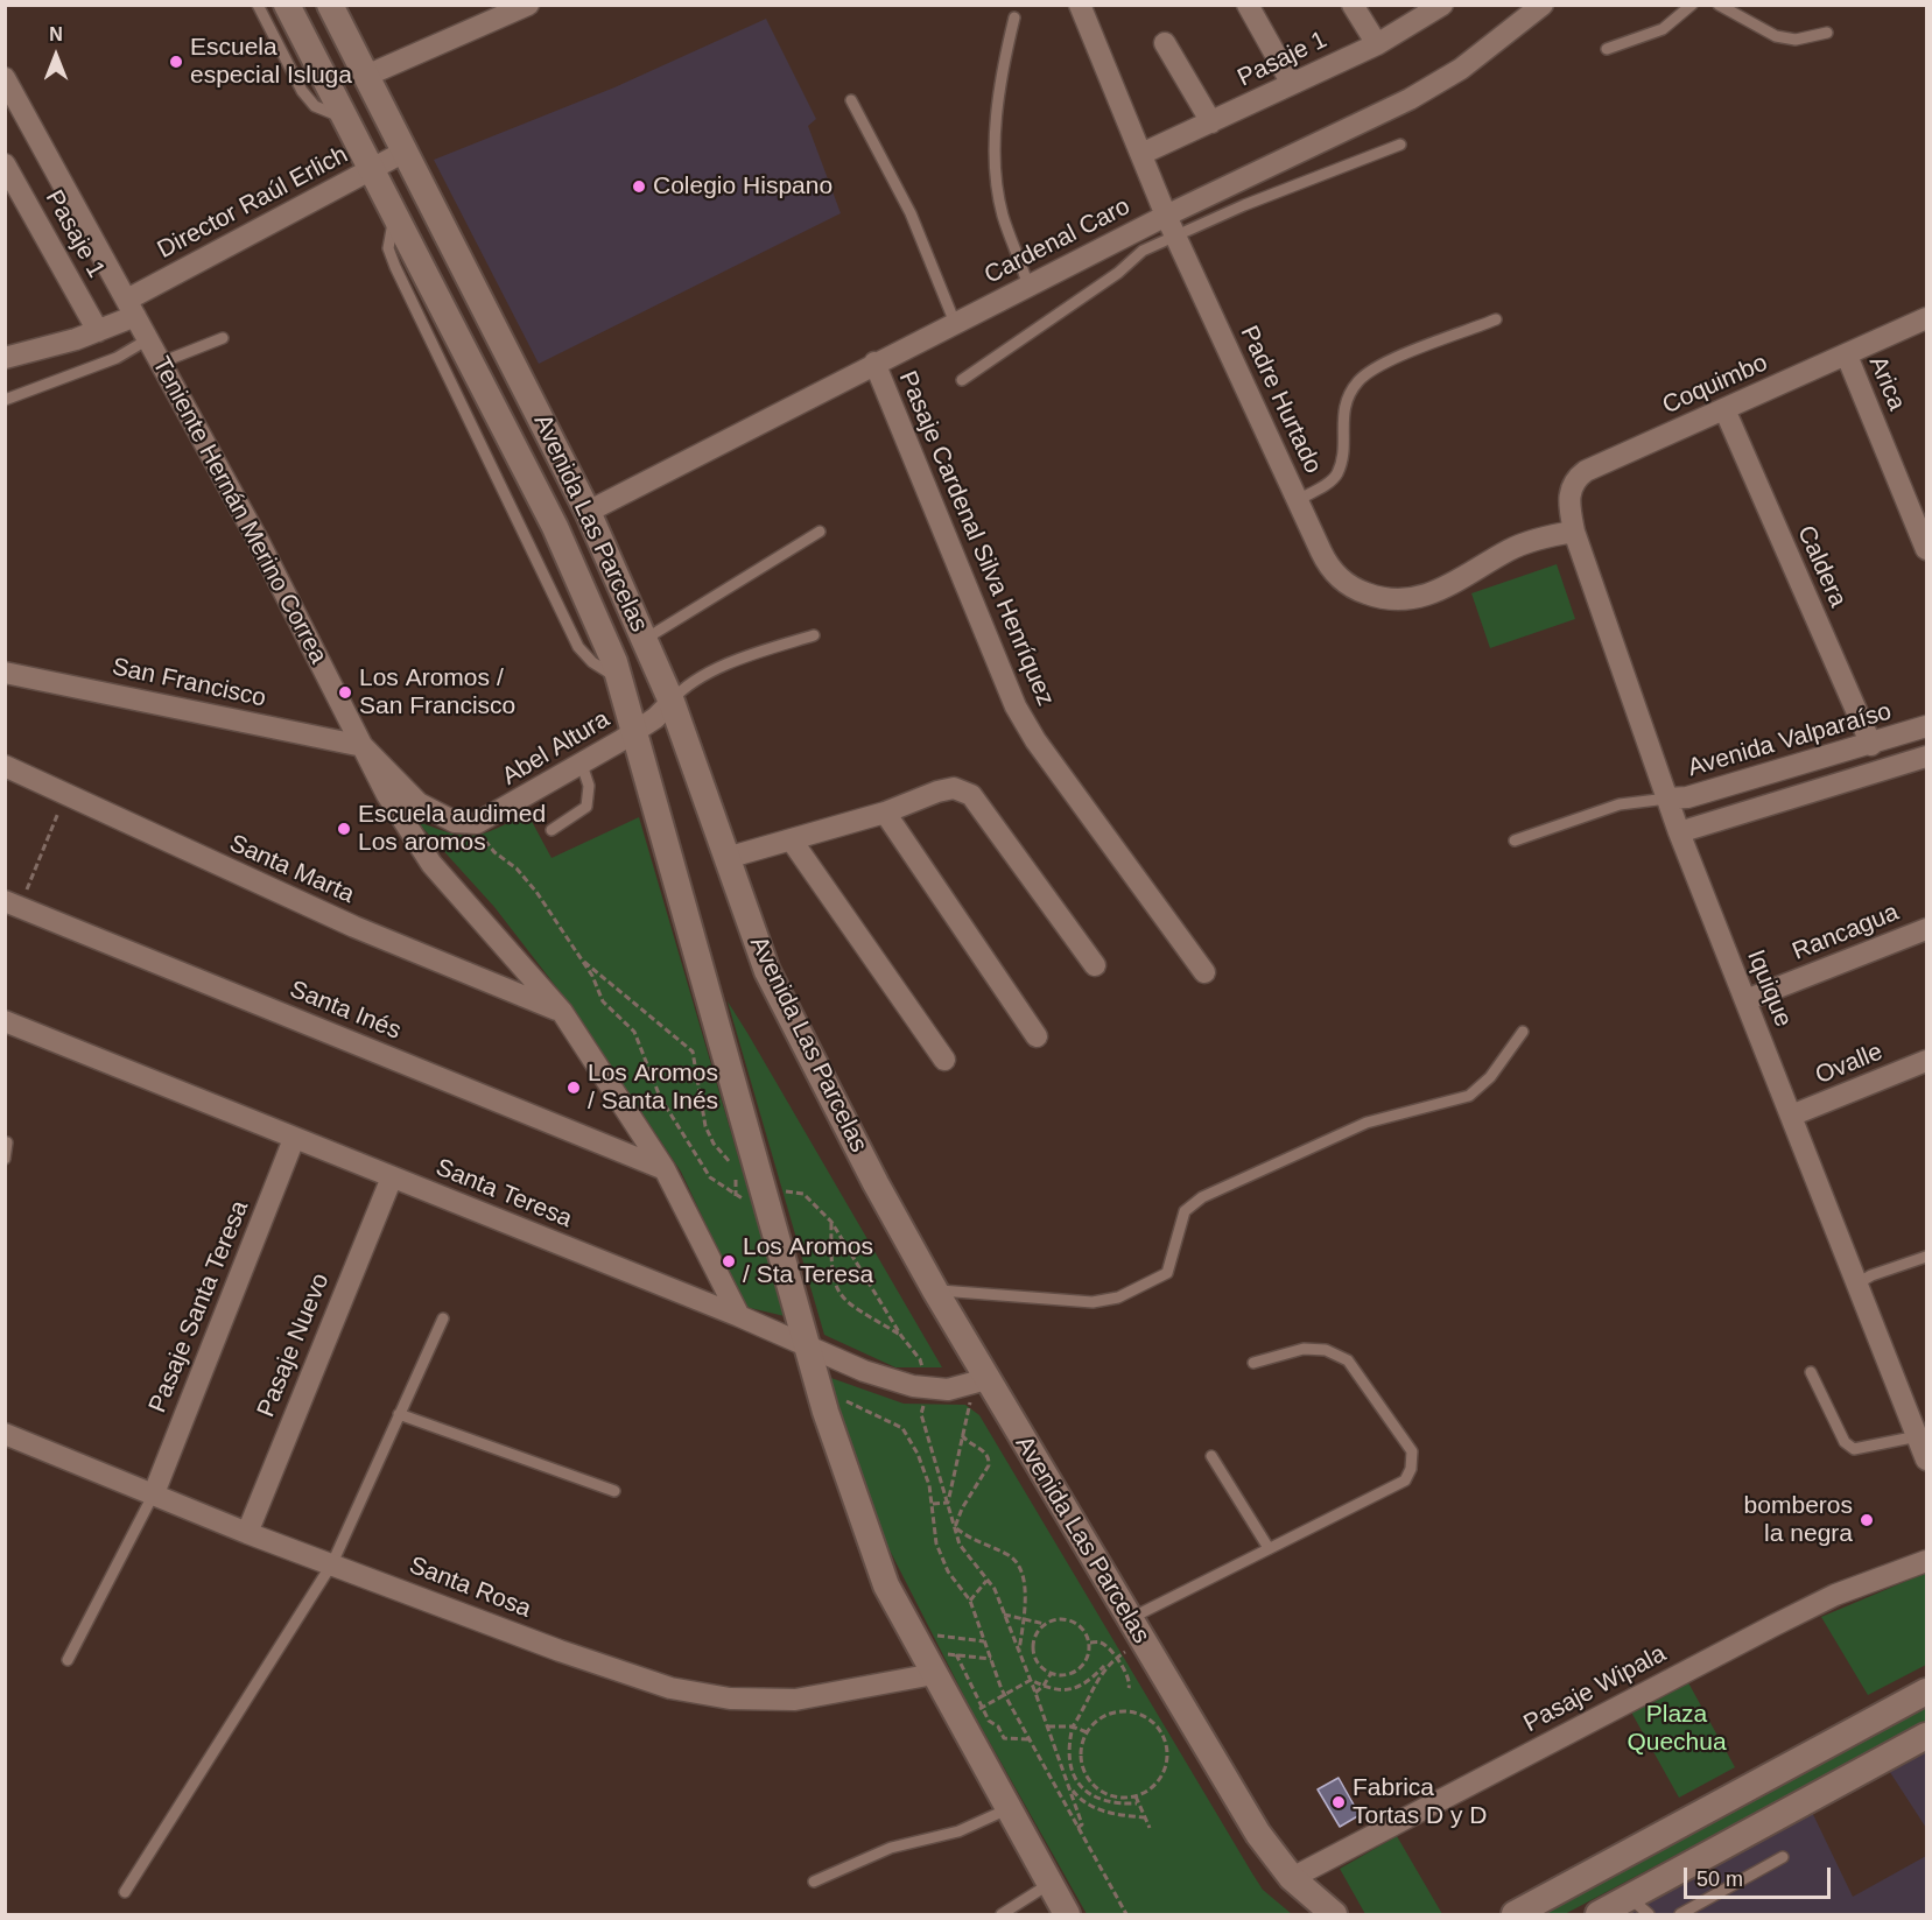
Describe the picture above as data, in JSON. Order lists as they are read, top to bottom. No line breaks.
{"streets":{"street":["Pasaje 1","Director Raúl Erlich","Cardenal Caro","Arica","Coquimbo","Padre Hurtado","Teniente Hernán Merino Correa","Avenida Las Parcelas","Pasaje Cardenal Silva Henríquez","Caldera","San Francisco","Avenida Valparaíso","Abel Altura","Santa Marta","Rancagua","Iquique","Santa Inés","Ovalle","Santa Teresa","Pasaje Santa Teresa","Pasaje Nuevo","Santa Rosa","Pasaje Wipala"]},"crossings":[["Pasaje 1","Padre Hurtado"],["Director Raúl Erlich","Teniente Hernán Merino Correa"],["Director Raúl Erlich","Avenida Las Parcelas"],["Cardenal Caro","Padre Hurtado"],["Cardenal Caro","Avenida Las Parcelas"],["Cardenal Caro","Pasaje Cardenal Silva Henríquez"],["Arica","Coquimbo"],["Coquimbo","Padre Hurtado"],["Coquimbo","Caldera"],["Coquimbo","Iquique"],["Padre Hurtado","Iquique"],["Teniente Hernán Merino Correa","San Francisco"],["Teniente Hernán Merino Correa","Santa Marta"],["Teniente Hernán Merino Correa","Santa Inés"],["Teniente Hernán Merino Correa","Santa Teresa"],["Avenida Las Parcelas","Abel Altura"],["Avenida Las Parcelas","Santa Teresa"],["Avenida Las Parcelas","Santa Rosa"],["Avenida Las Parcelas","Pasaje Wipala"],["Caldera","Avenida Valparaíso"],["Avenida Valparaíso","Iquique"],["Rancagua","Iquique"],["Iquique","Ovalle"],["Santa Teresa","Pasaje Santa Teresa"],["Santa Teresa","Pasaje Nuevo"],["Pasaje Santa Teresa","Santa Rosa"],["Pasaje Nuevo","Santa Rosa"]],"parks":["Plaza Quechua"],"places":["Escuela especial Isluga","Colegio Hispano","Los Aromos / San Francisco","Escuela audimed Los aromos","Los Aromos / Santa Inés","Los Aromos / Sta Teresa","bomberos la negra","Fabrica Tortas D y D"],"scale_bar":"50 m","north":"top"}
